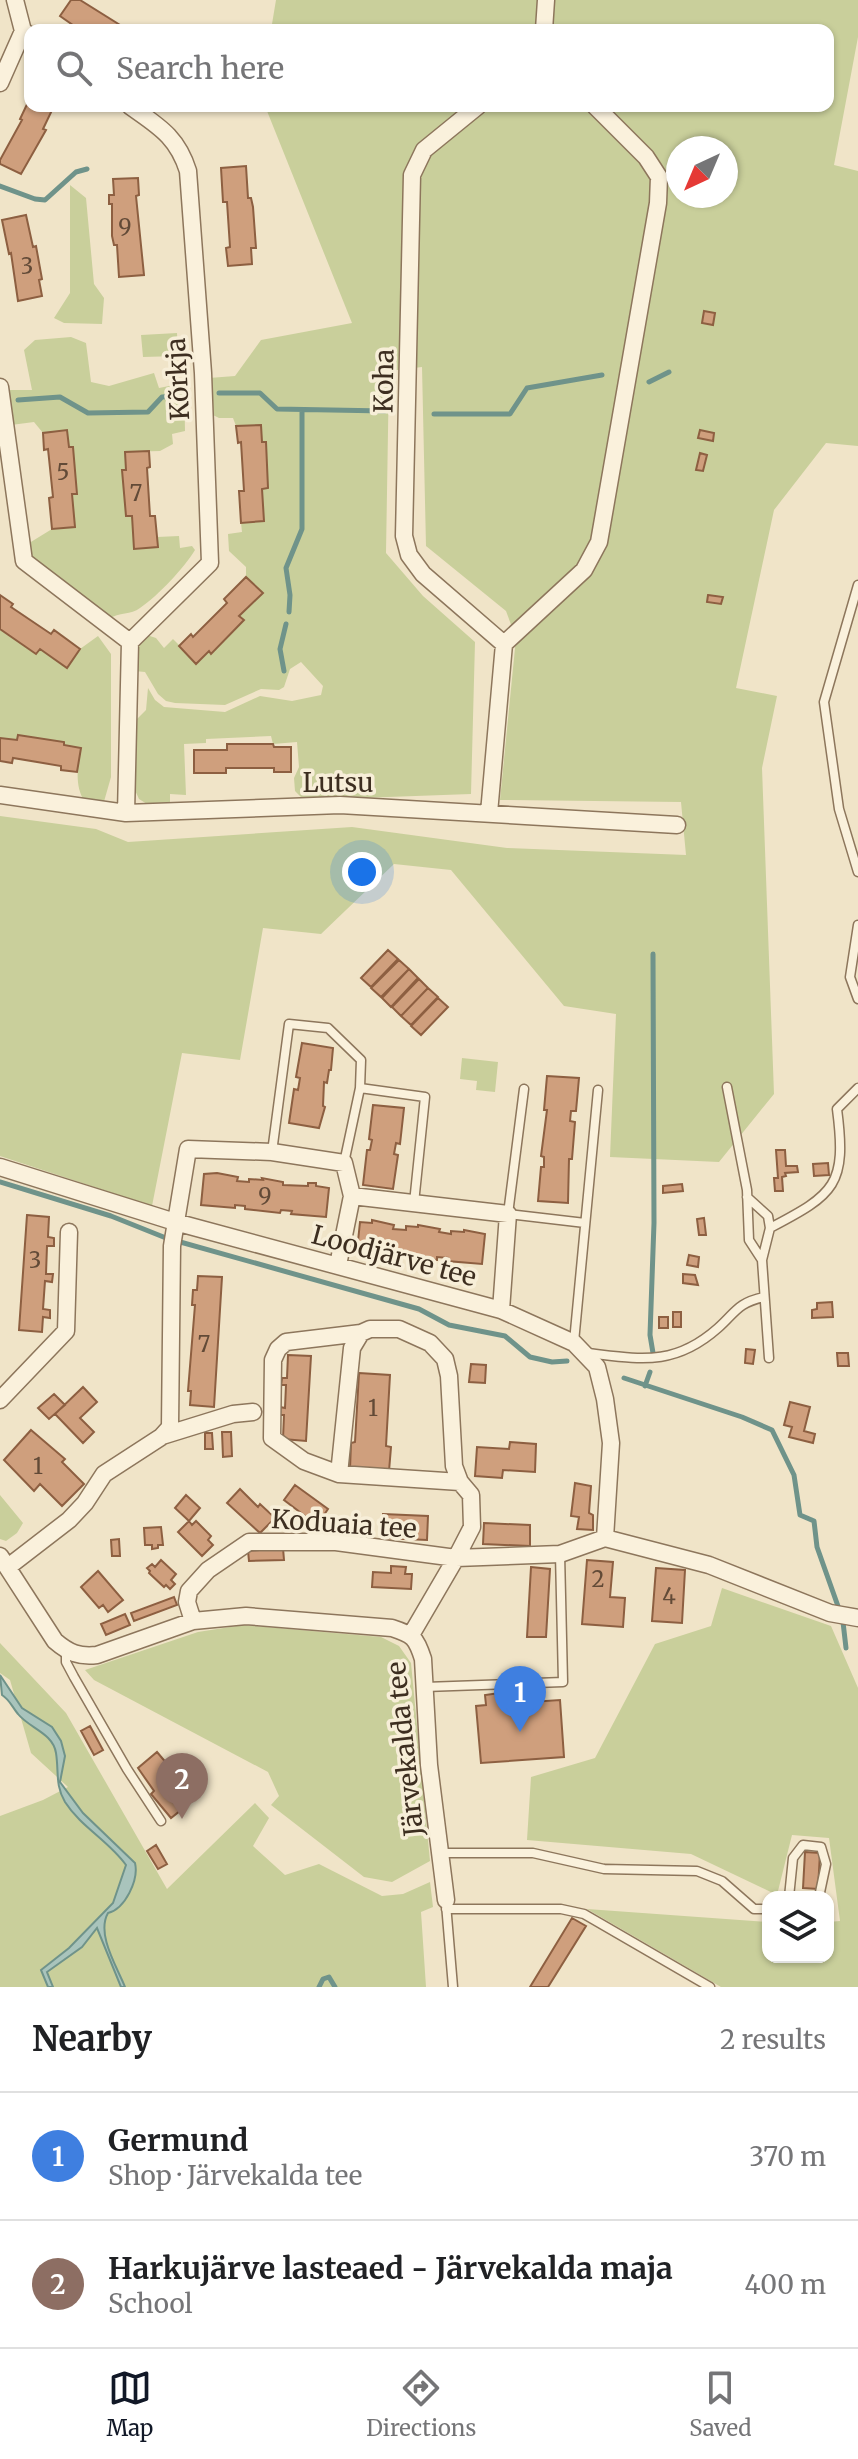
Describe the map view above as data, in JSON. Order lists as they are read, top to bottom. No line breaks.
{"streets":{"street":["Kõrkja","Koha","Lutsu","Loodjärve tee","Koduaia tee","Järvekalda tee"]},"crossings":[["Koduaia tee","Järvekalda tee"]],"house_numbers":["9","3","5","7","9","3","7","1","1","2","4"],"north":"bottom left","page":{"search":"Search here","pins":["1","2"],"heading":["Nearby","2 results"],"list":[{"mark":"1","name":"Germund","note":"Shop · Järvekalda tee","value":"370 m"},{"mark":"2","name":"Harkujärve lasteaed - Järvekalda maja","note":"School","value":"400 m"}],"nav":["Map","Directions","Saved"]}}
